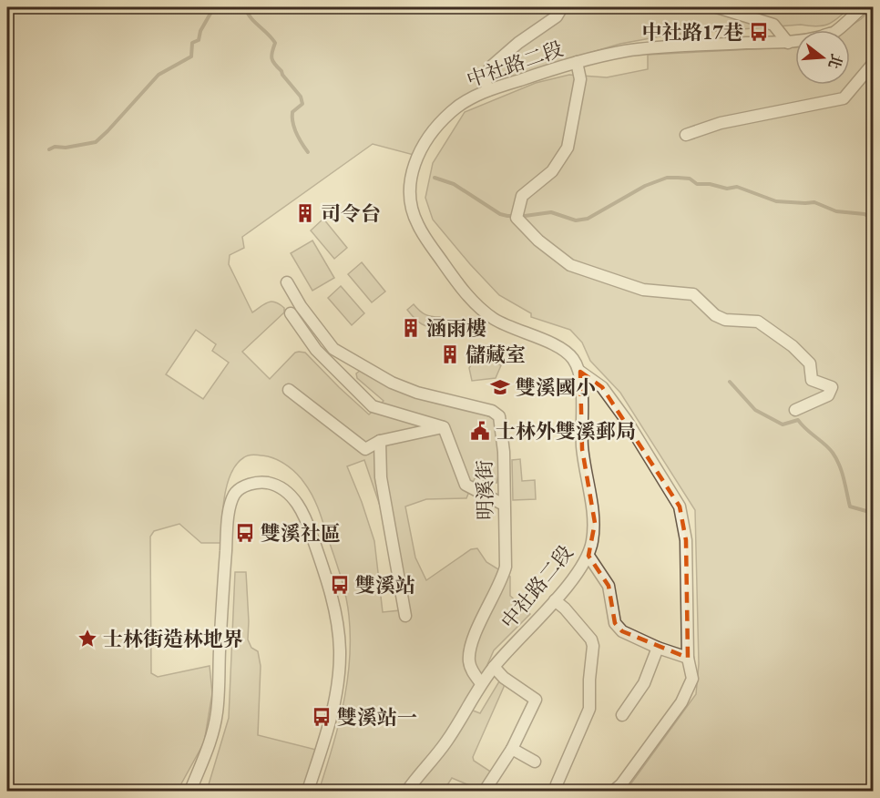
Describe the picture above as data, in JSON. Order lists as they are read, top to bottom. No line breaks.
{"streets":{"street":["中社路二段","明溪街"]},"crossings":[["中社路二段","明溪街"]],"places":{"bus stop":["中社路17巷","雙溪社區","雙溪站","雙溪站一"],"building":["司令台","涵雨樓","儲藏室"],"school or university":["雙溪國小"],"public building":["士林外雙溪郵局"],"place":["士林街造林地界"]},"north":"right"}
